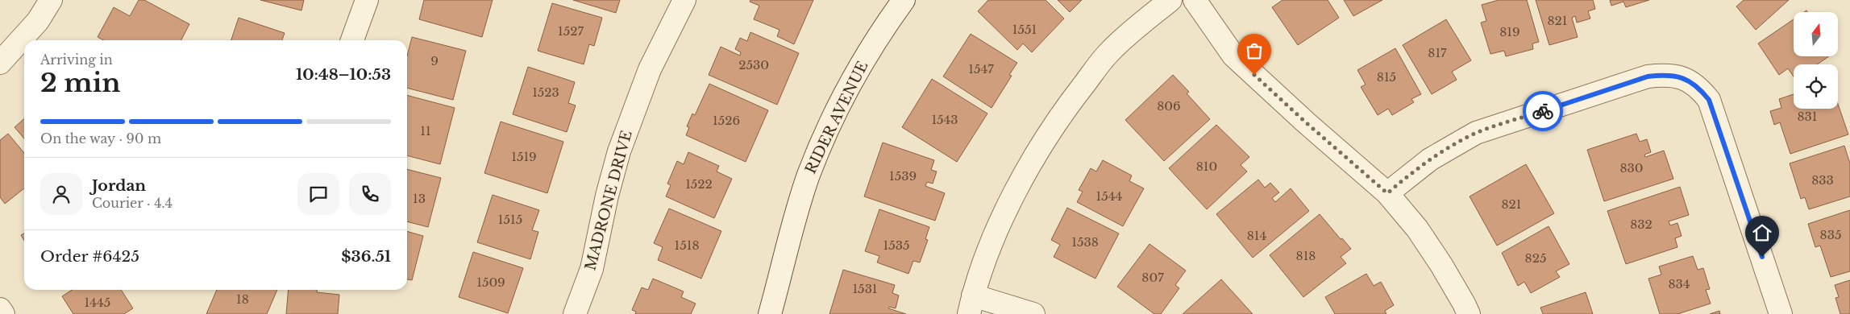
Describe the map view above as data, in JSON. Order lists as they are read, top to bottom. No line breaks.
{"streets":{"street":["RIDER AVENUE","MADRONE DRIVE"]},"house_numbers":["821","1551","1527","819","817","9","2530","1547","815","1523","806","831","1543","1526","11","1519","810","830","1539","833","1522","1544","13","821","1515","832","835","814","1538","1518","1535","818","825","807","1509","834","1531","18","1445"],"north":"top","page":{"heading":["2 min","Arriving in","10:48–10:53"],"panel":["Jordan","Courier · 4.4","Order #6425","$36.51"],"bar":"On the way · 90 m"}}
